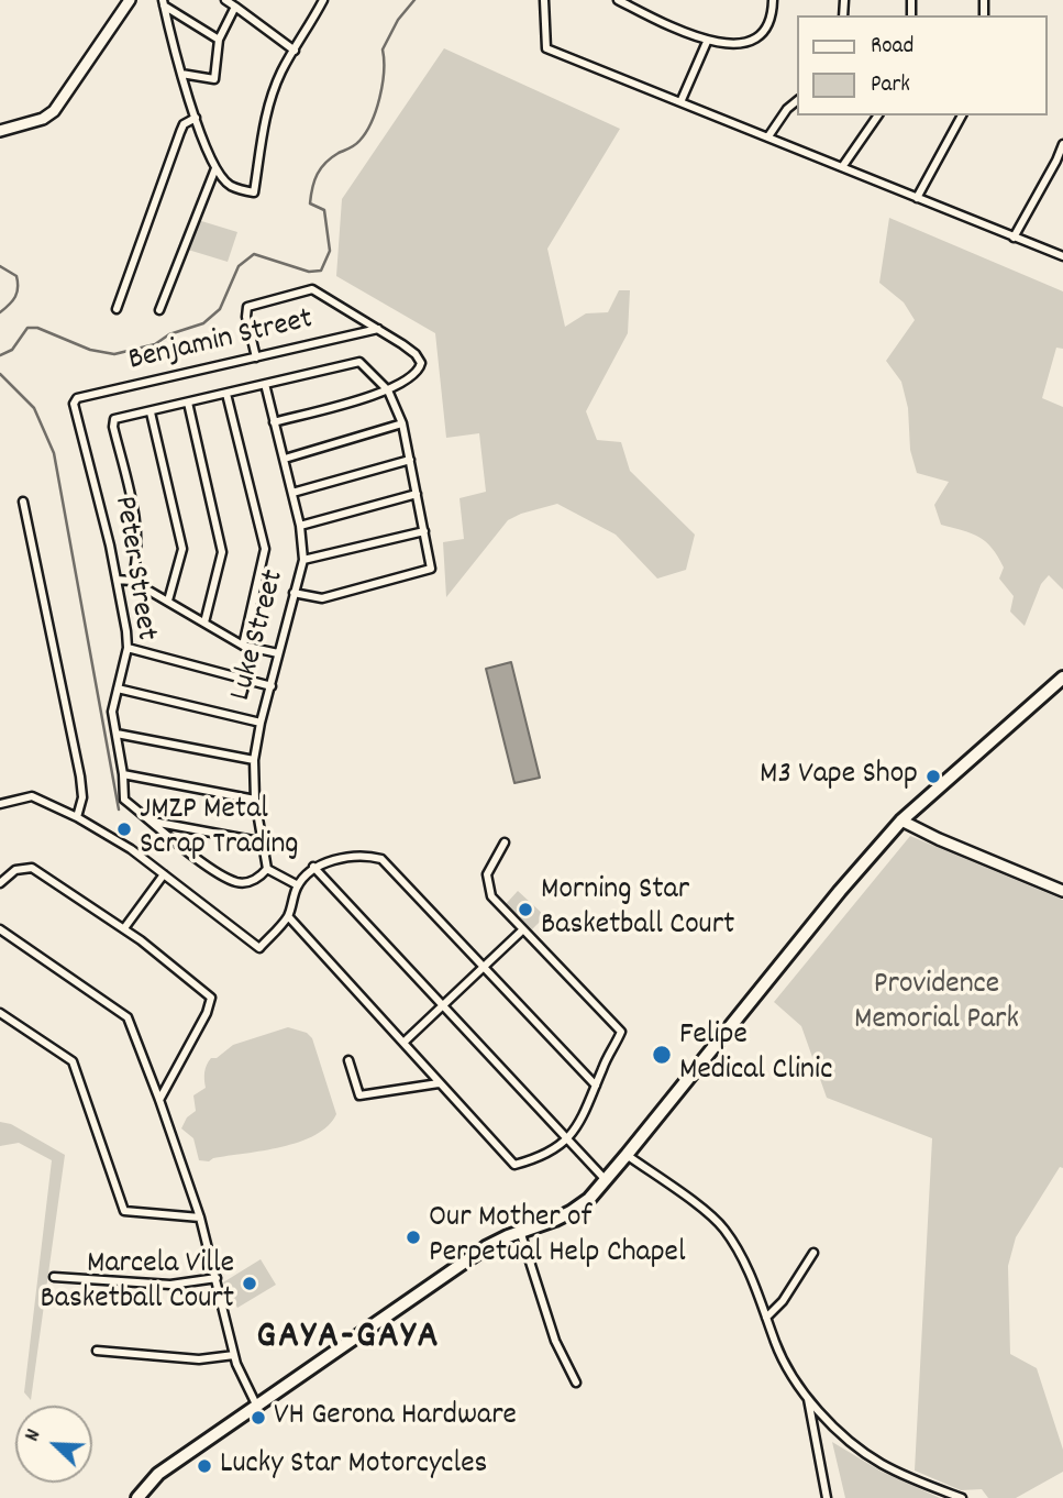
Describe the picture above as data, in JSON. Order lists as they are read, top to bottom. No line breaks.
{"streets":{"street":["Benjamin Street","Peter Street","Luke Street"]},"crossings":[["Benjamin Street","Peter Street"],["Peter Street","Luke Street"]],"districts":["GAYA-GAYA"],"parks":["Providence Memorial Park"],"places":["M3 Vape Shop","JMZP Metal Scrap Trading","Morning Star Basketball Court","Felipe Medical Clinic","Our Mother of Perpetual Help Chapel","Marcela Ville Basketball Court","VH Gerona Hardware","Lucky Star Motorcycles"],"legend":["Road","Park"],"north":"top left"}
